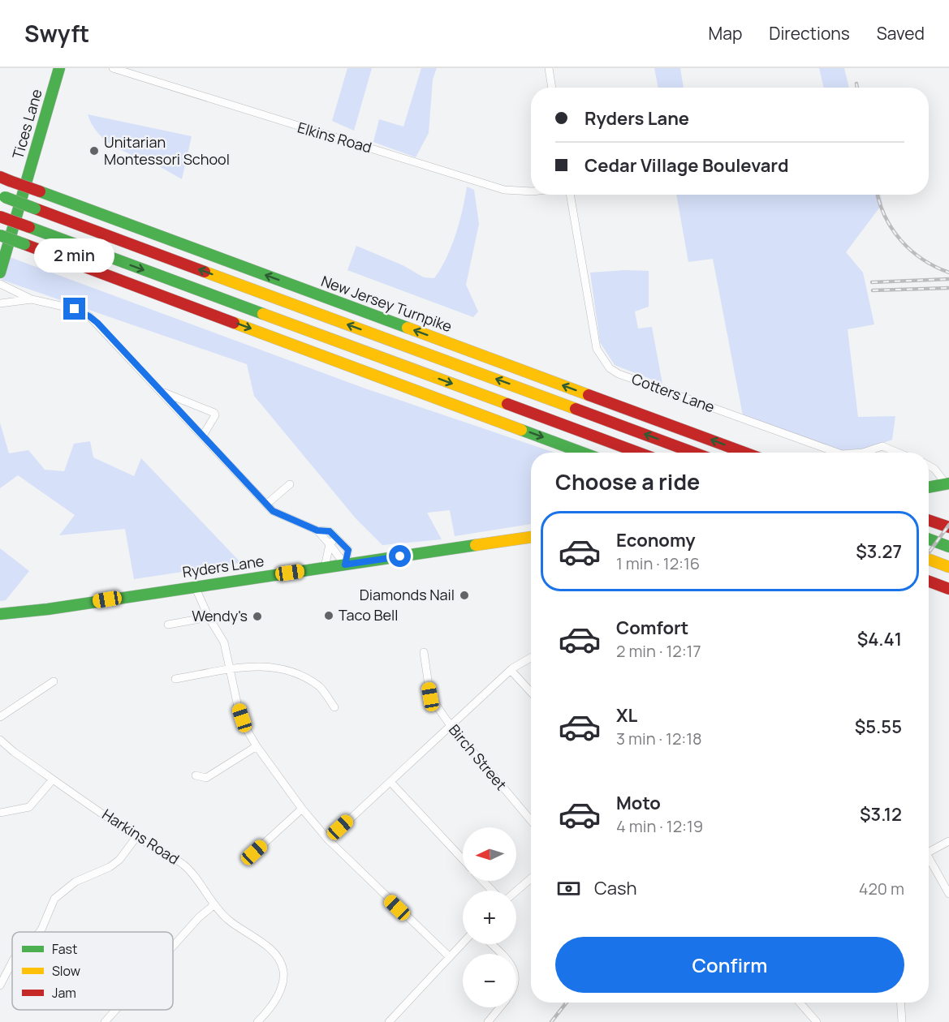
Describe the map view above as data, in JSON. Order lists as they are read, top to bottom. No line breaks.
{"streets":{"main road":["Tices Lane","New Jersey Turnpike","Ryders Lane"],"street":["Elkins Road","Cotters Lane","Birch Street","Harkins Road"]},"places":["Unitarian Montessori School","Diamonds Nail","Taco Bell","Wendy's"],"legend":["Fast","Slow","Jam"],"north":"left","page":{"header":"Swyft","nav":["Map","Directions","Saved"],"banner":["Ryders Lane","Cedar Village Boulevard"],"bubble":"2 min","heading":"Choose a ride","list":[{"name":"Economy","note":"1 min · 12:16","value":"$3.27"},{"name":"Comfort","note":"2 min · 12:17","value":"$4.41"},{"name":"XL","note":"3 min · 12:18","value":"$5.55"},{"name":"Moto","note":"4 min · 12:19","value":"$3.12"}],"map_buttons":["+","−"],"pay":["Cash","420 m"],"buttons":"Confirm"}}
